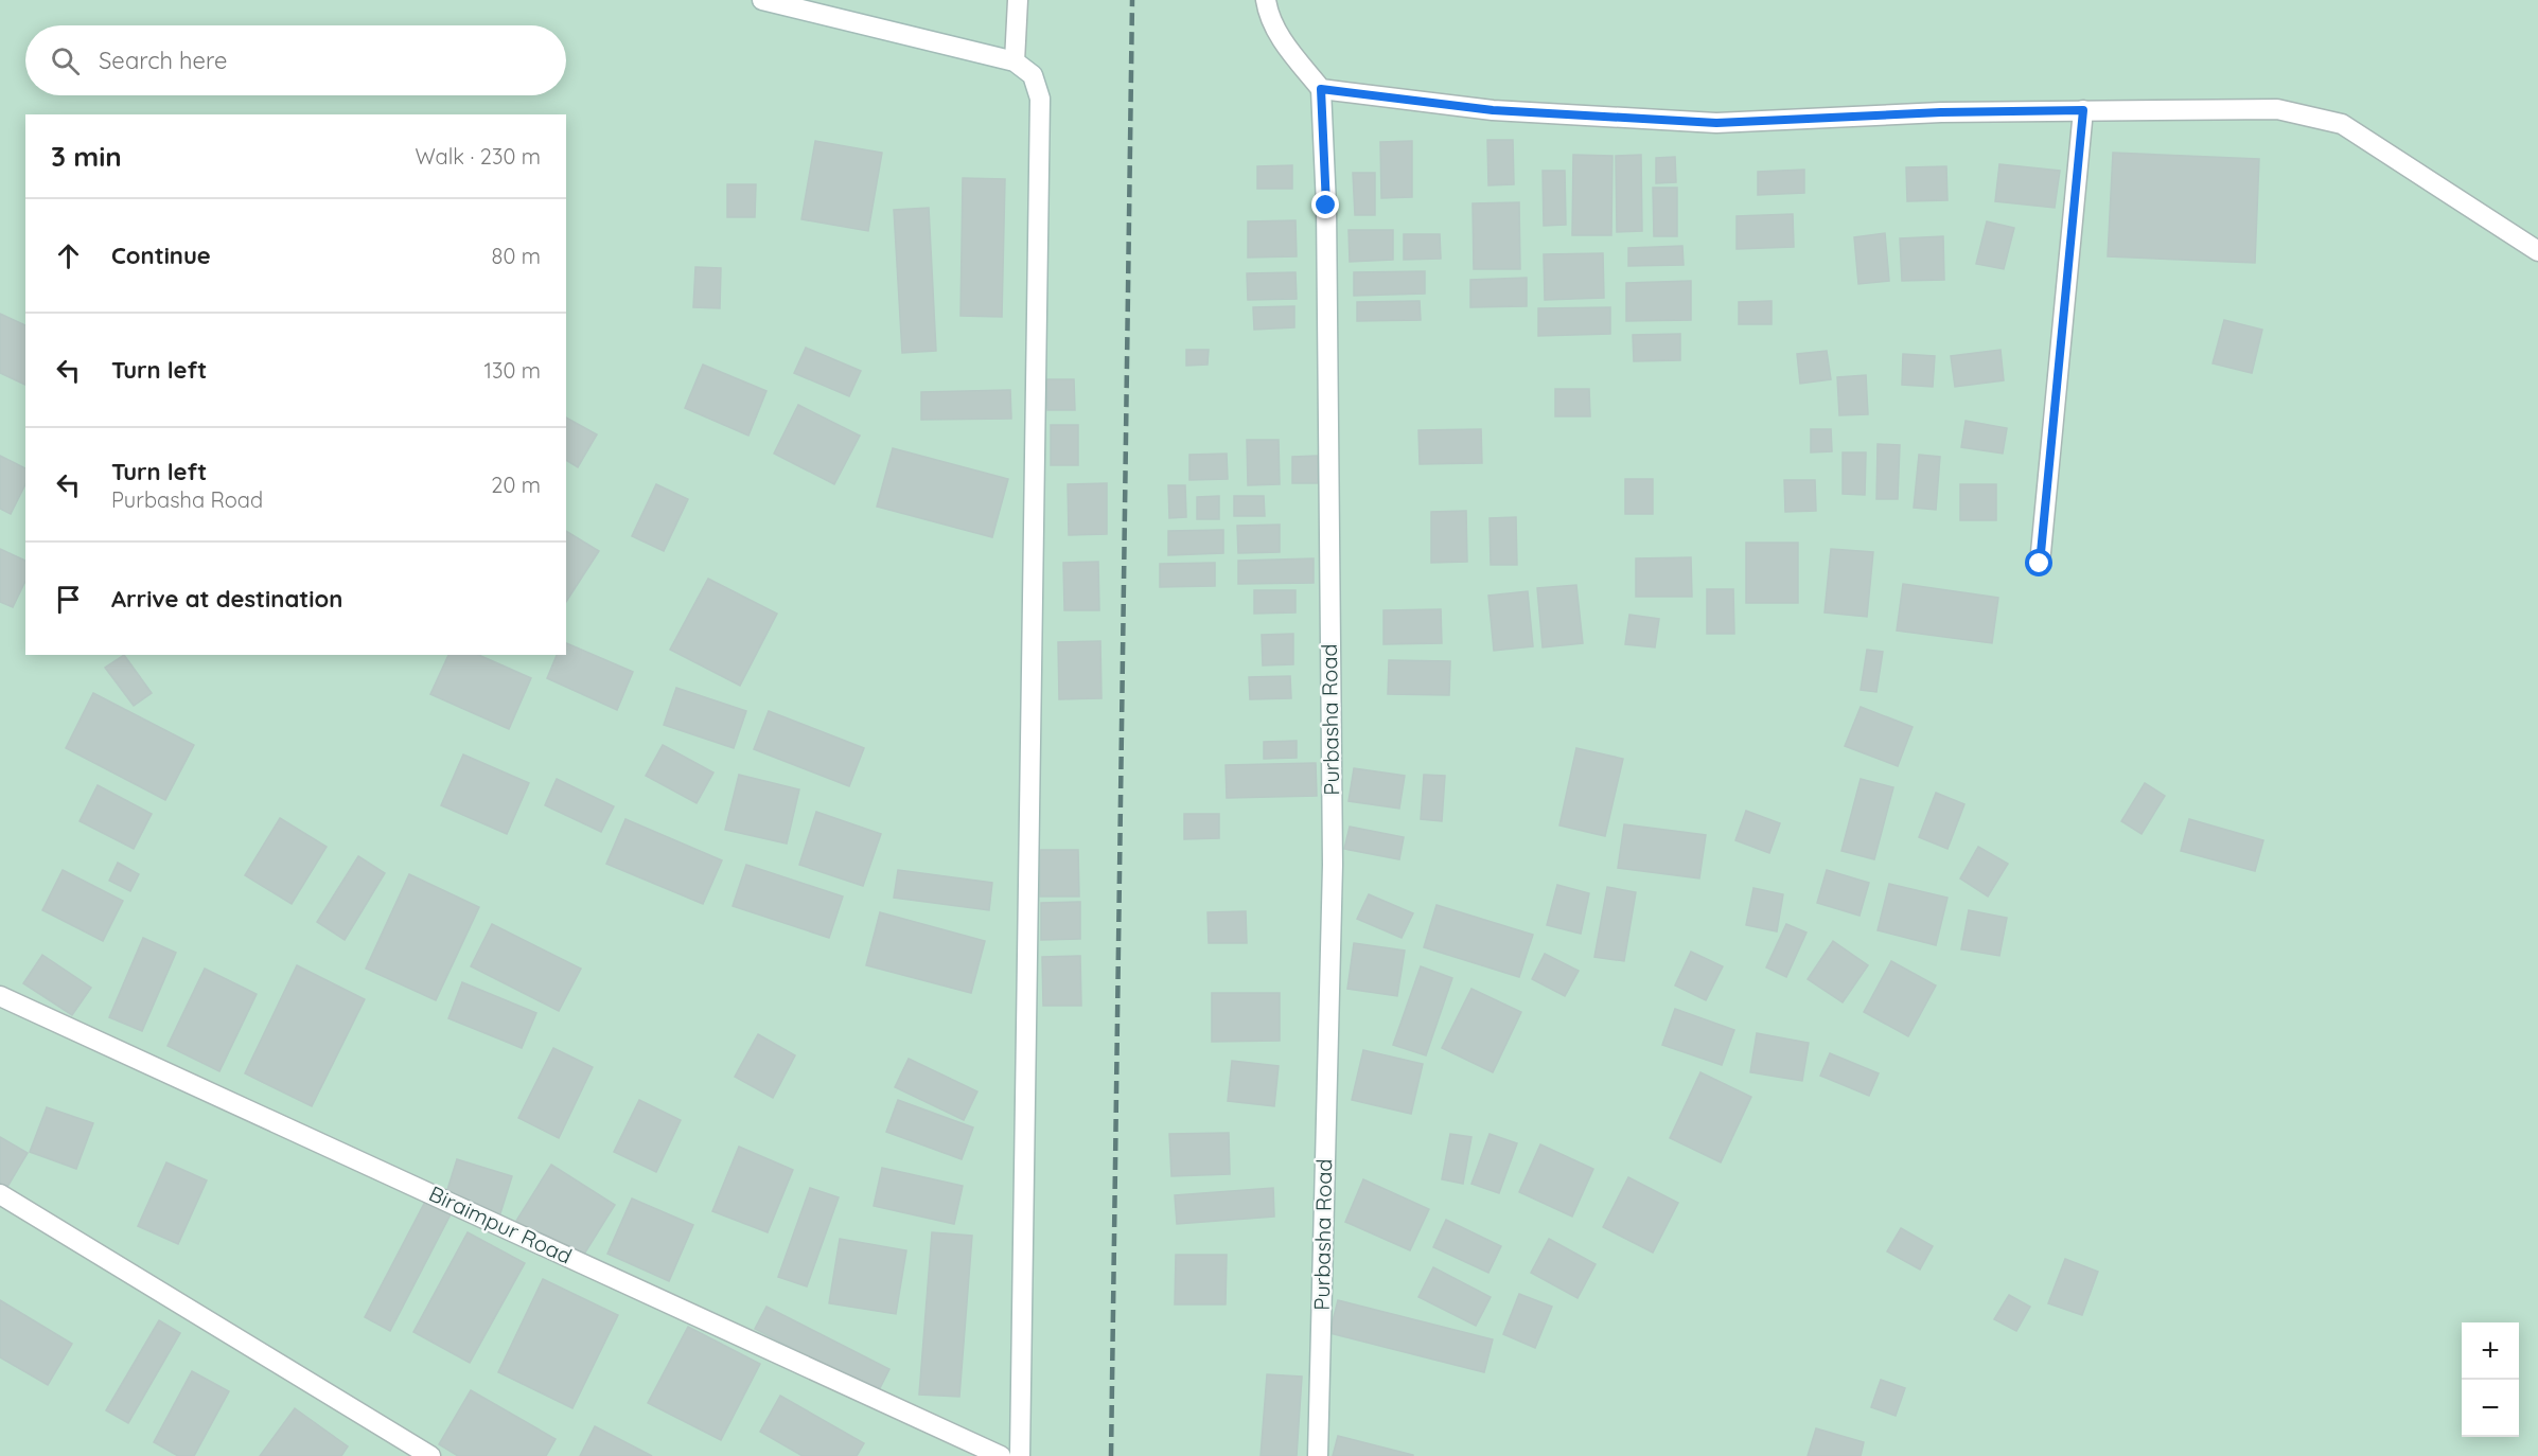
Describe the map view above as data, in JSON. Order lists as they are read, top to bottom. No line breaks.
{"streets":{"street":["Purbasha Road","Biraimpur Road"]},"page":{"search":"Search here","heading":["3 min","Walk · 230 m"],"list":[["Continue","80 m"],["Turn left","130 m"],["Turn left","Purbasha Road","20 m"],"Arrive at destination"],"map_buttons":["+","−"]}}
